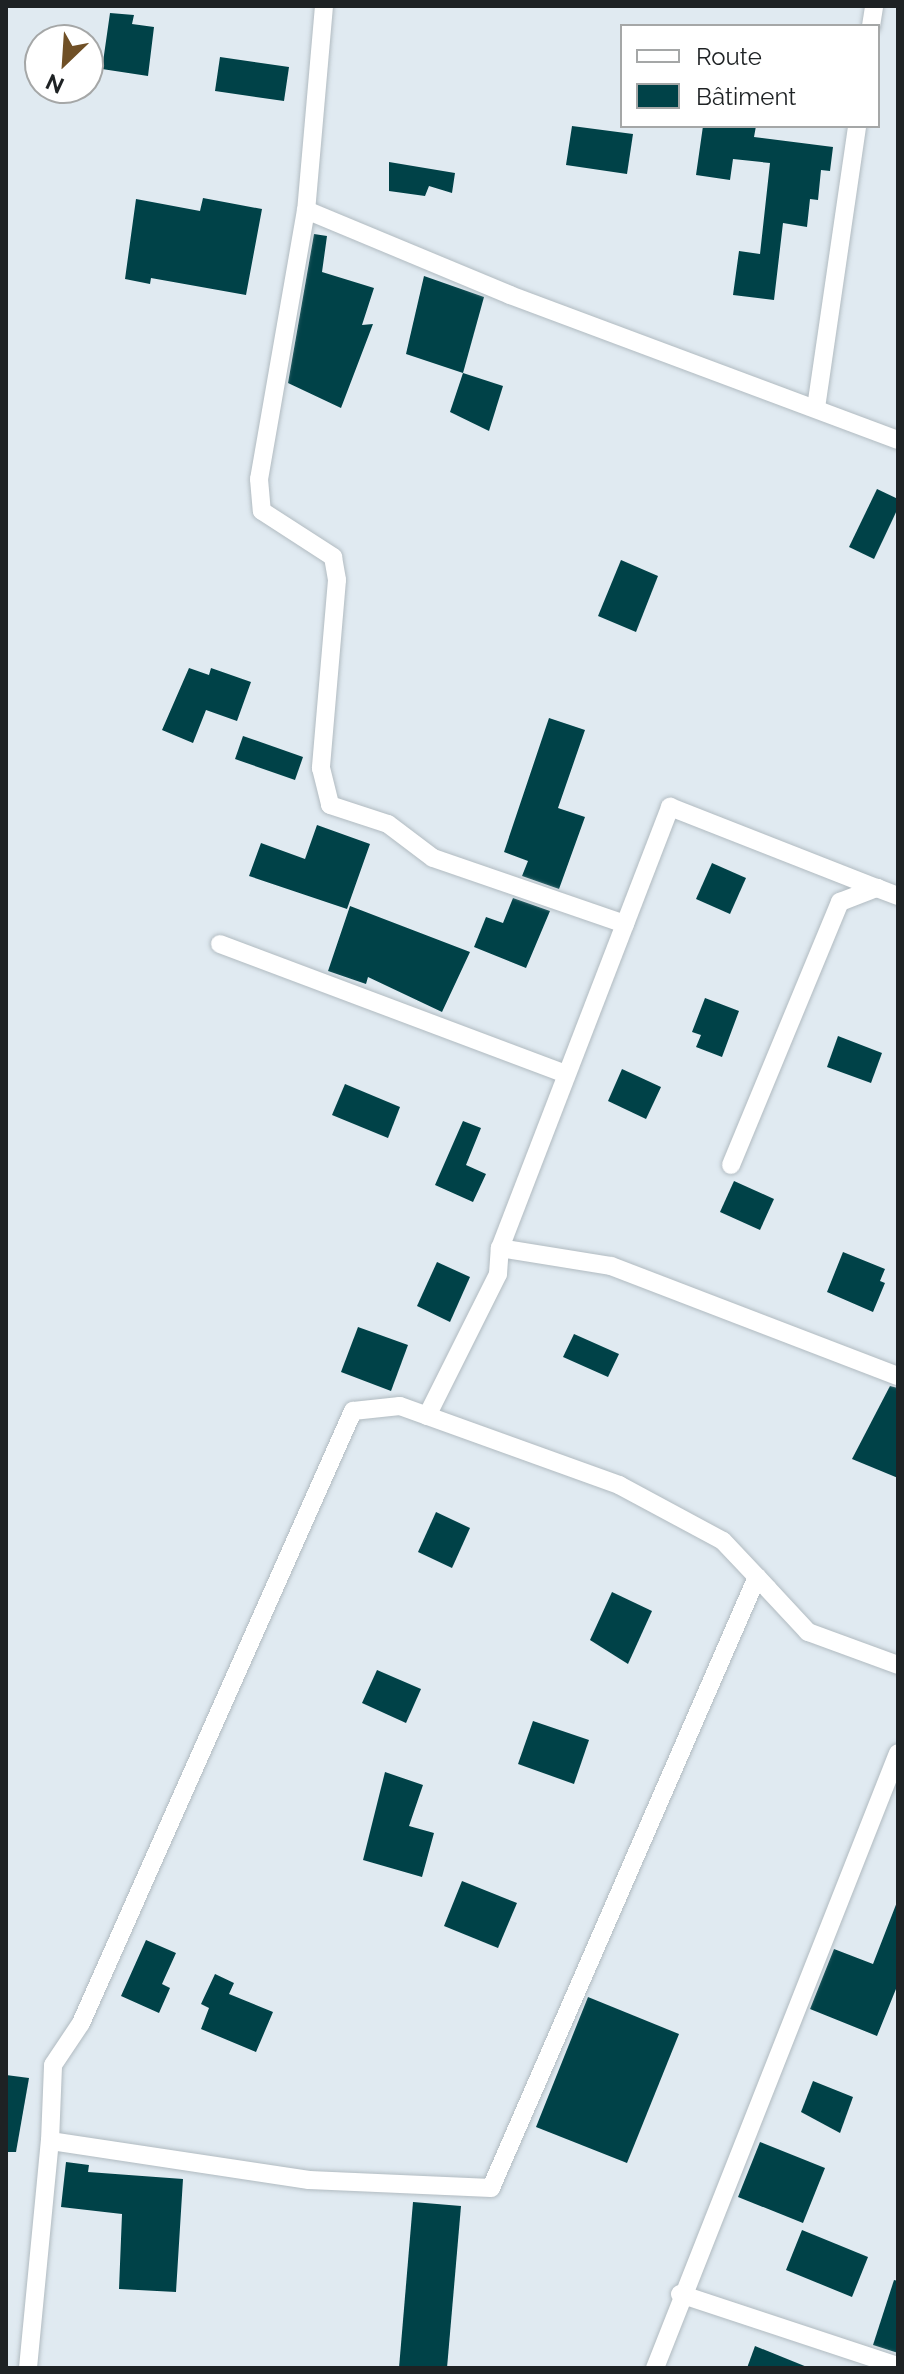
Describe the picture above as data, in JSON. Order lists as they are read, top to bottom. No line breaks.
{"legend":["Route","Bâtiment"],"north":"bottom left"}
